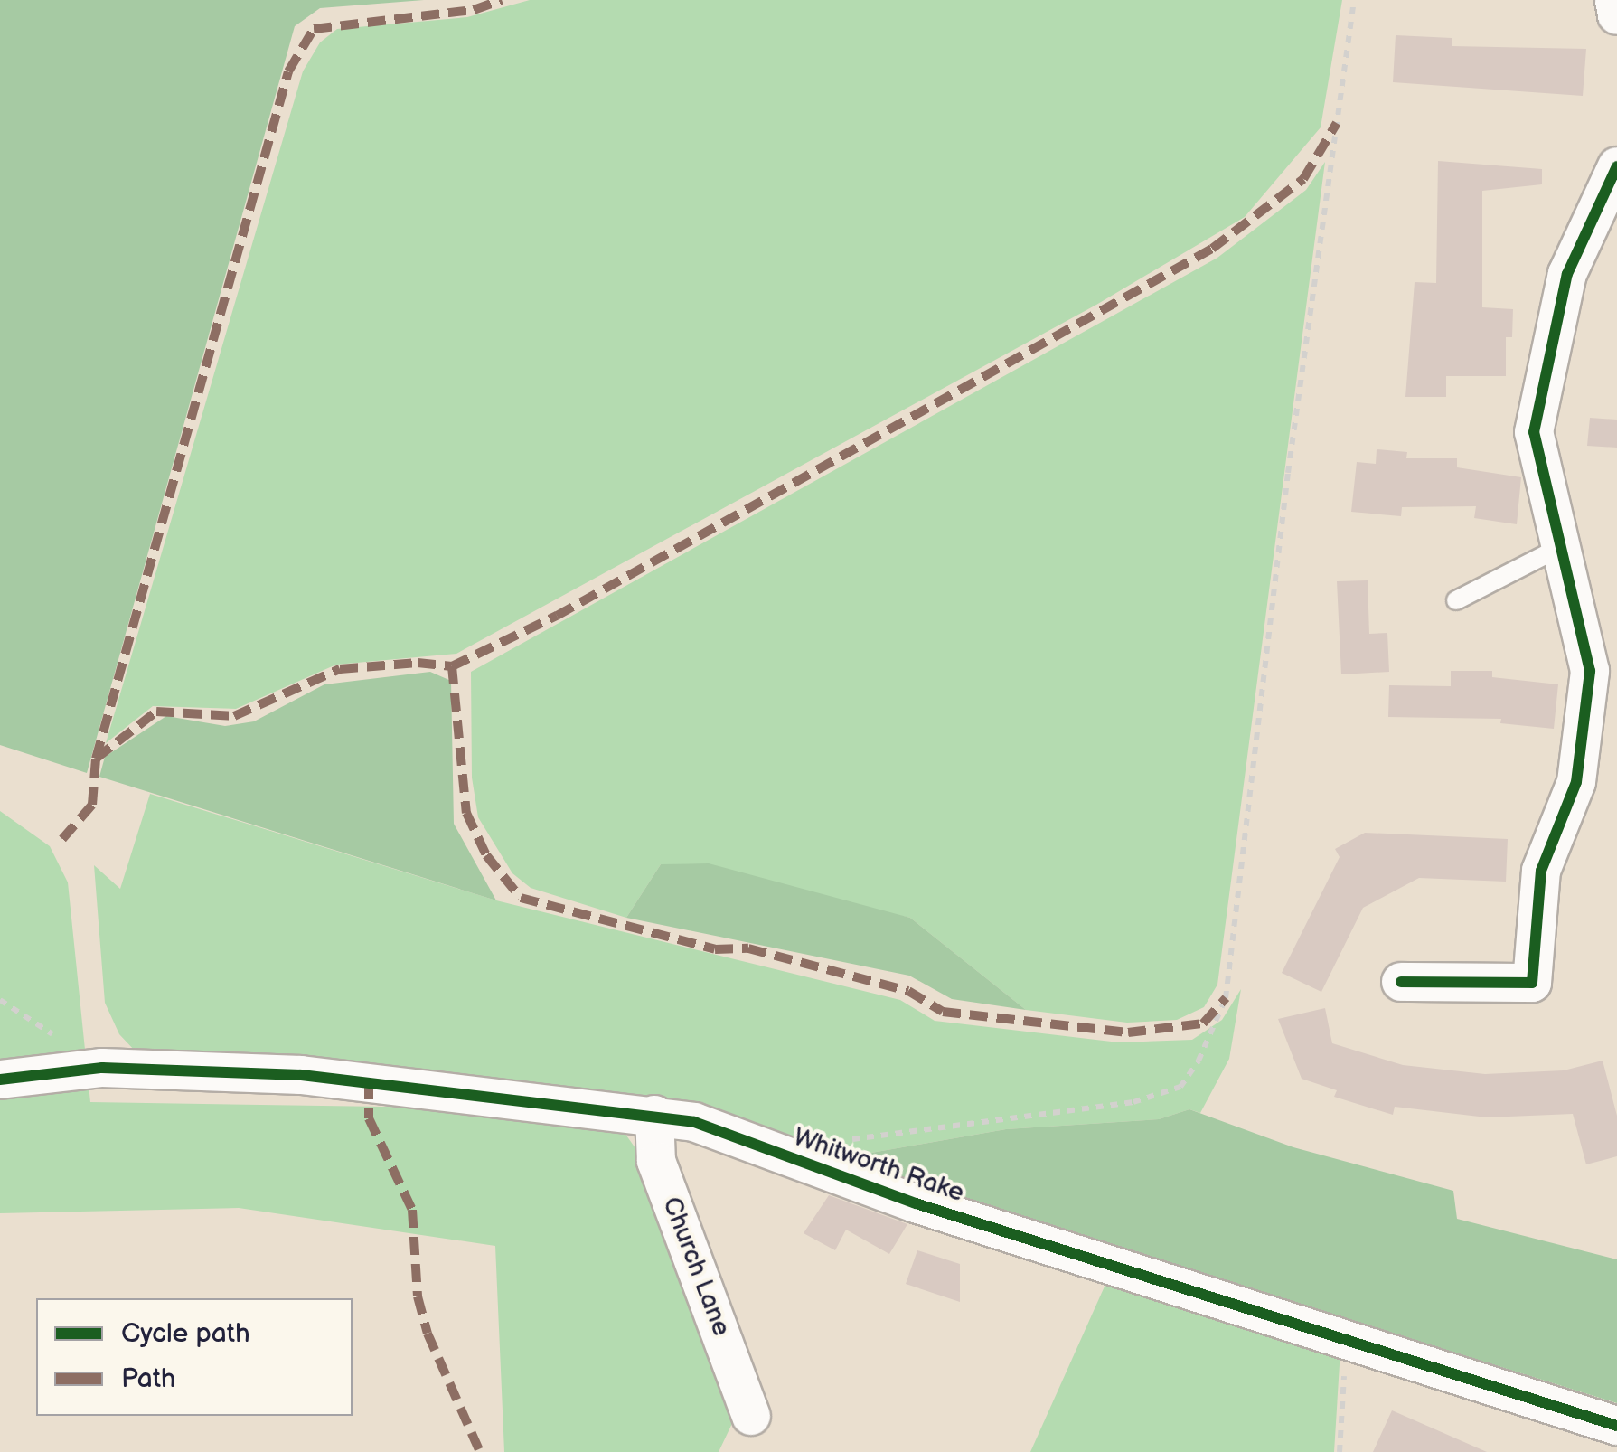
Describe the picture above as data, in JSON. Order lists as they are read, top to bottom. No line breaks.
{"streets":{"street":["Whitworth Rake","Church Lane"]},"crossings":[["Whitworth Rake","Church Lane"]],"legend":["Cycle path","Path"]}
